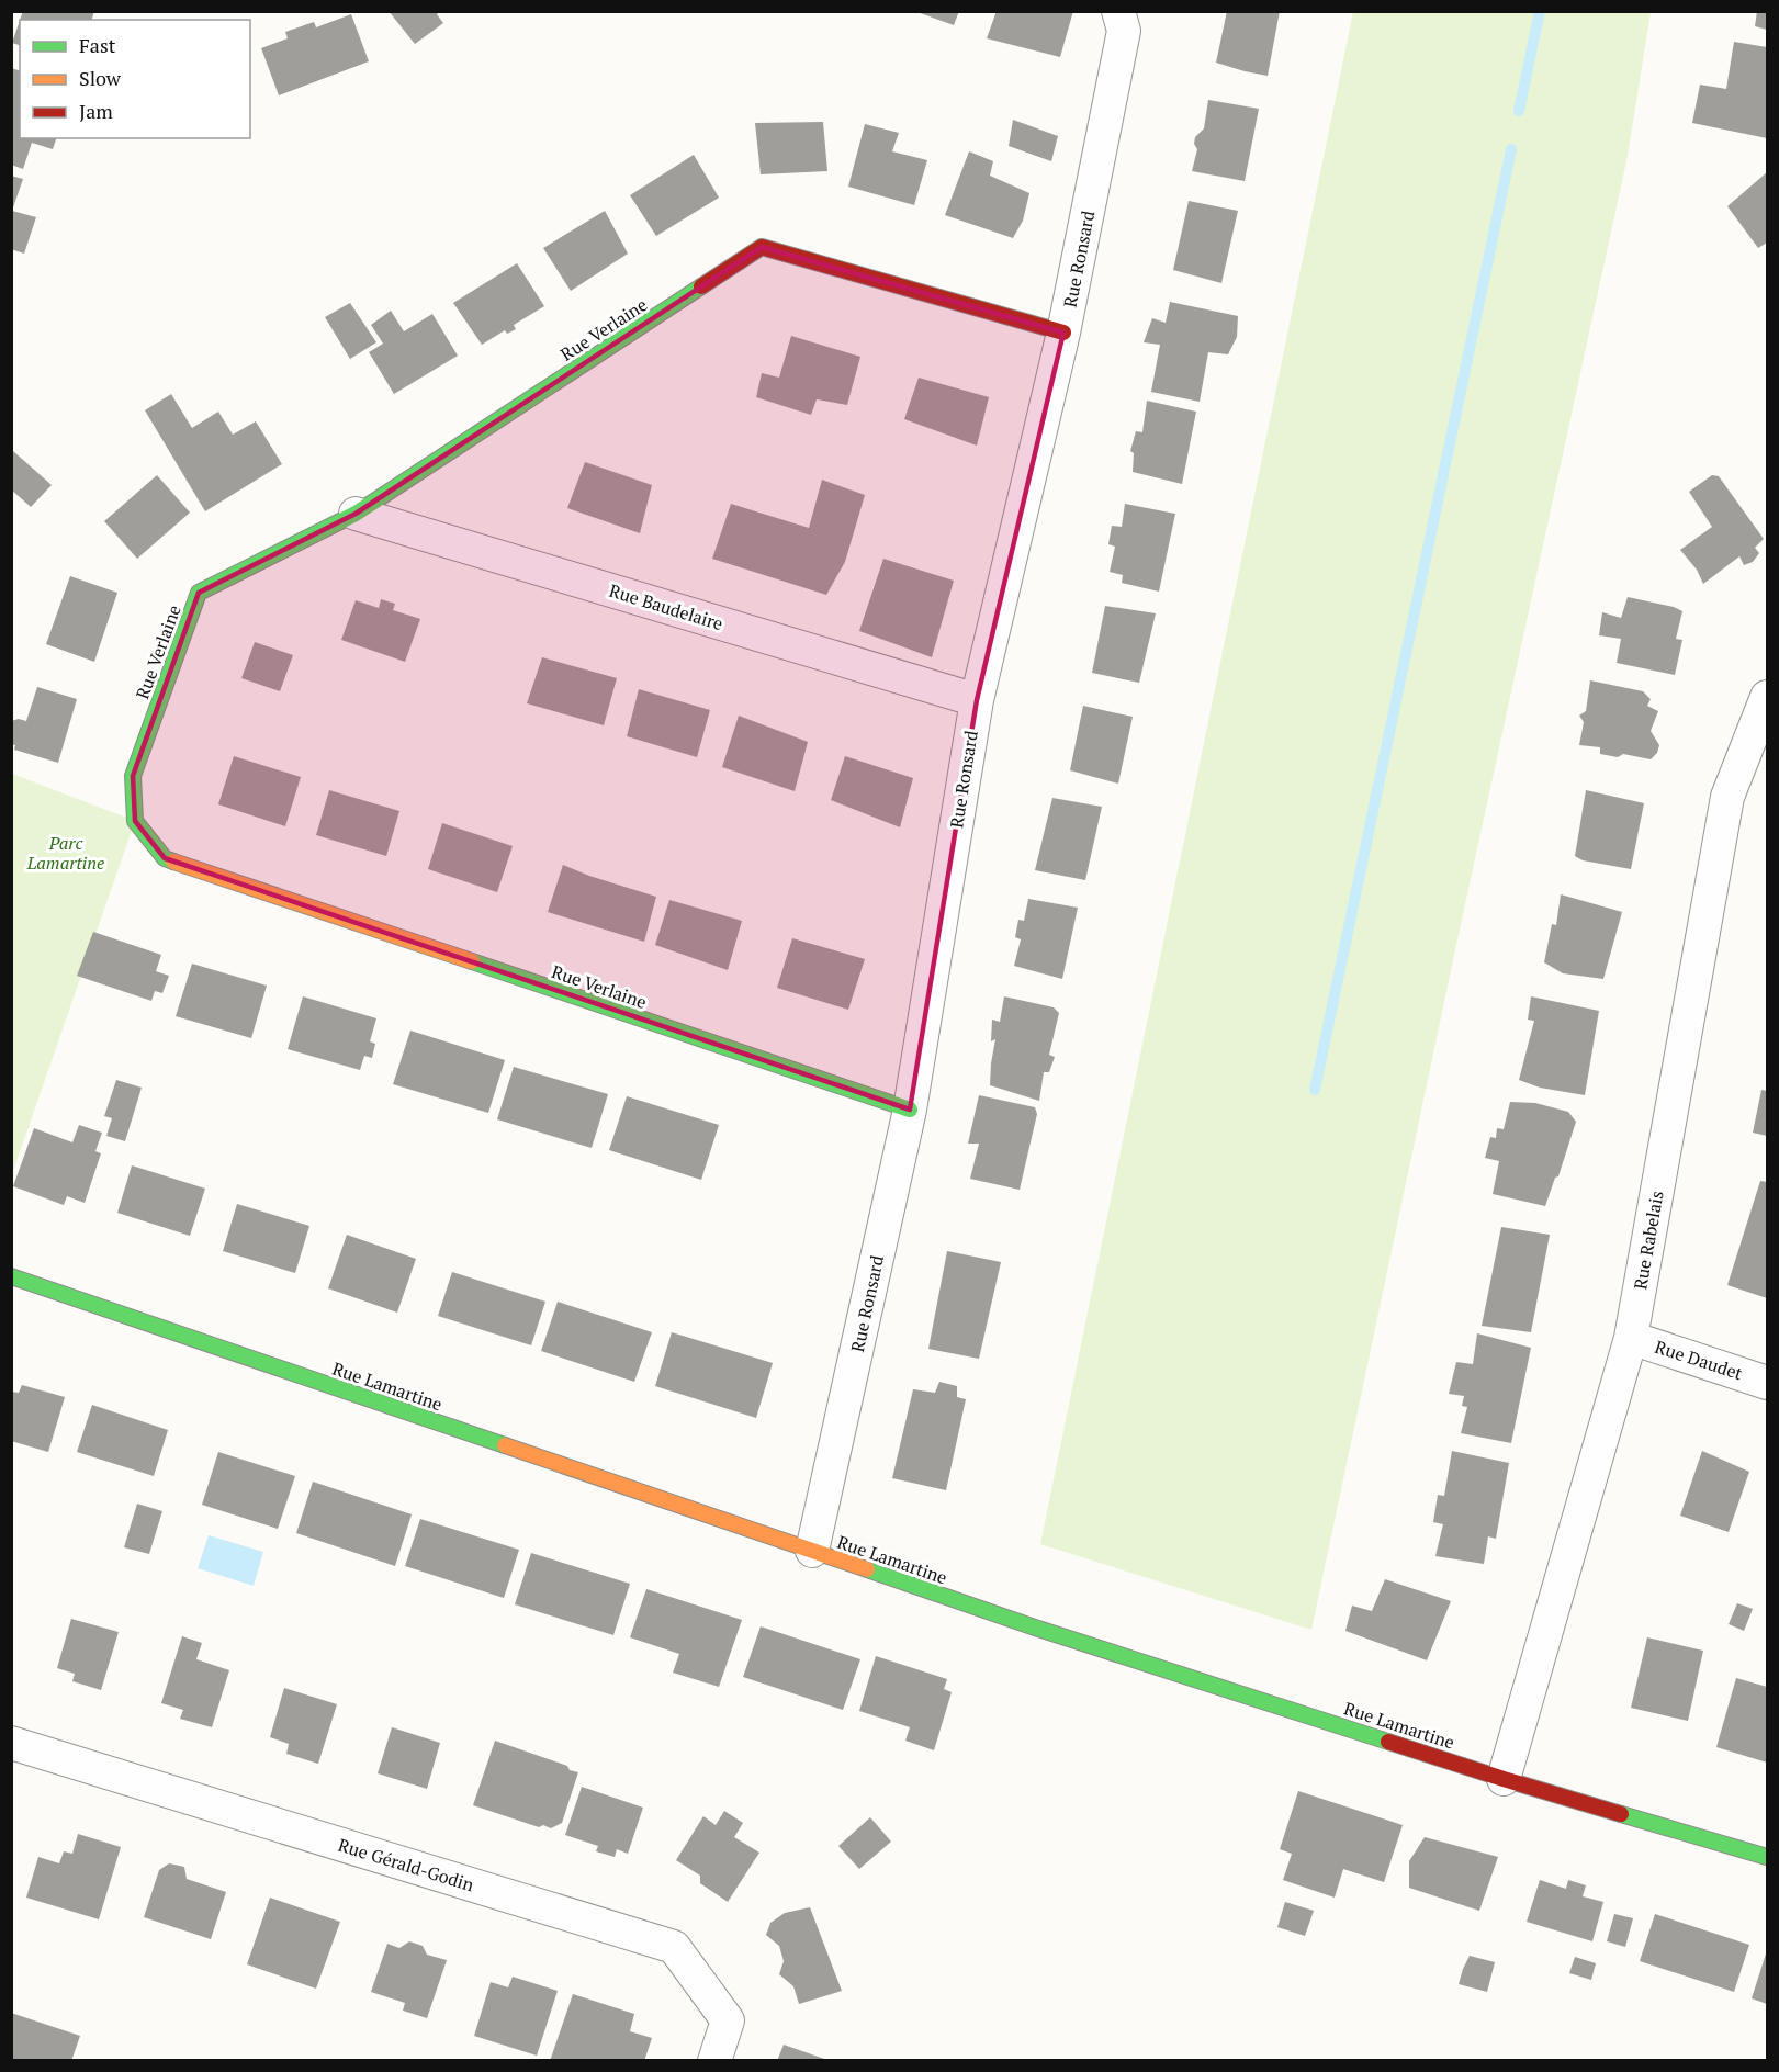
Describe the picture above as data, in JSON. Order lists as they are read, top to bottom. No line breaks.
{"streets":{"street":["Rue Ronsard","Rue Verlaine","Rue Baudelaire","Rue Rabelais","Rue Daudet","Rue Lamartine","Rue Gérald-Godin"]},"crossings":[["Rue Ronsard","Rue Verlaine"],["Rue Ronsard","Rue Baudelaire"],["Rue Ronsard","Rue Lamartine"],["Rue Verlaine","Rue Baudelaire"],["Rue Rabelais","Rue Daudet"],["Rue Rabelais","Rue Lamartine"]],"parks":["Parc Lamartine"],"legend":["Fast","Slow","Jam"]}
